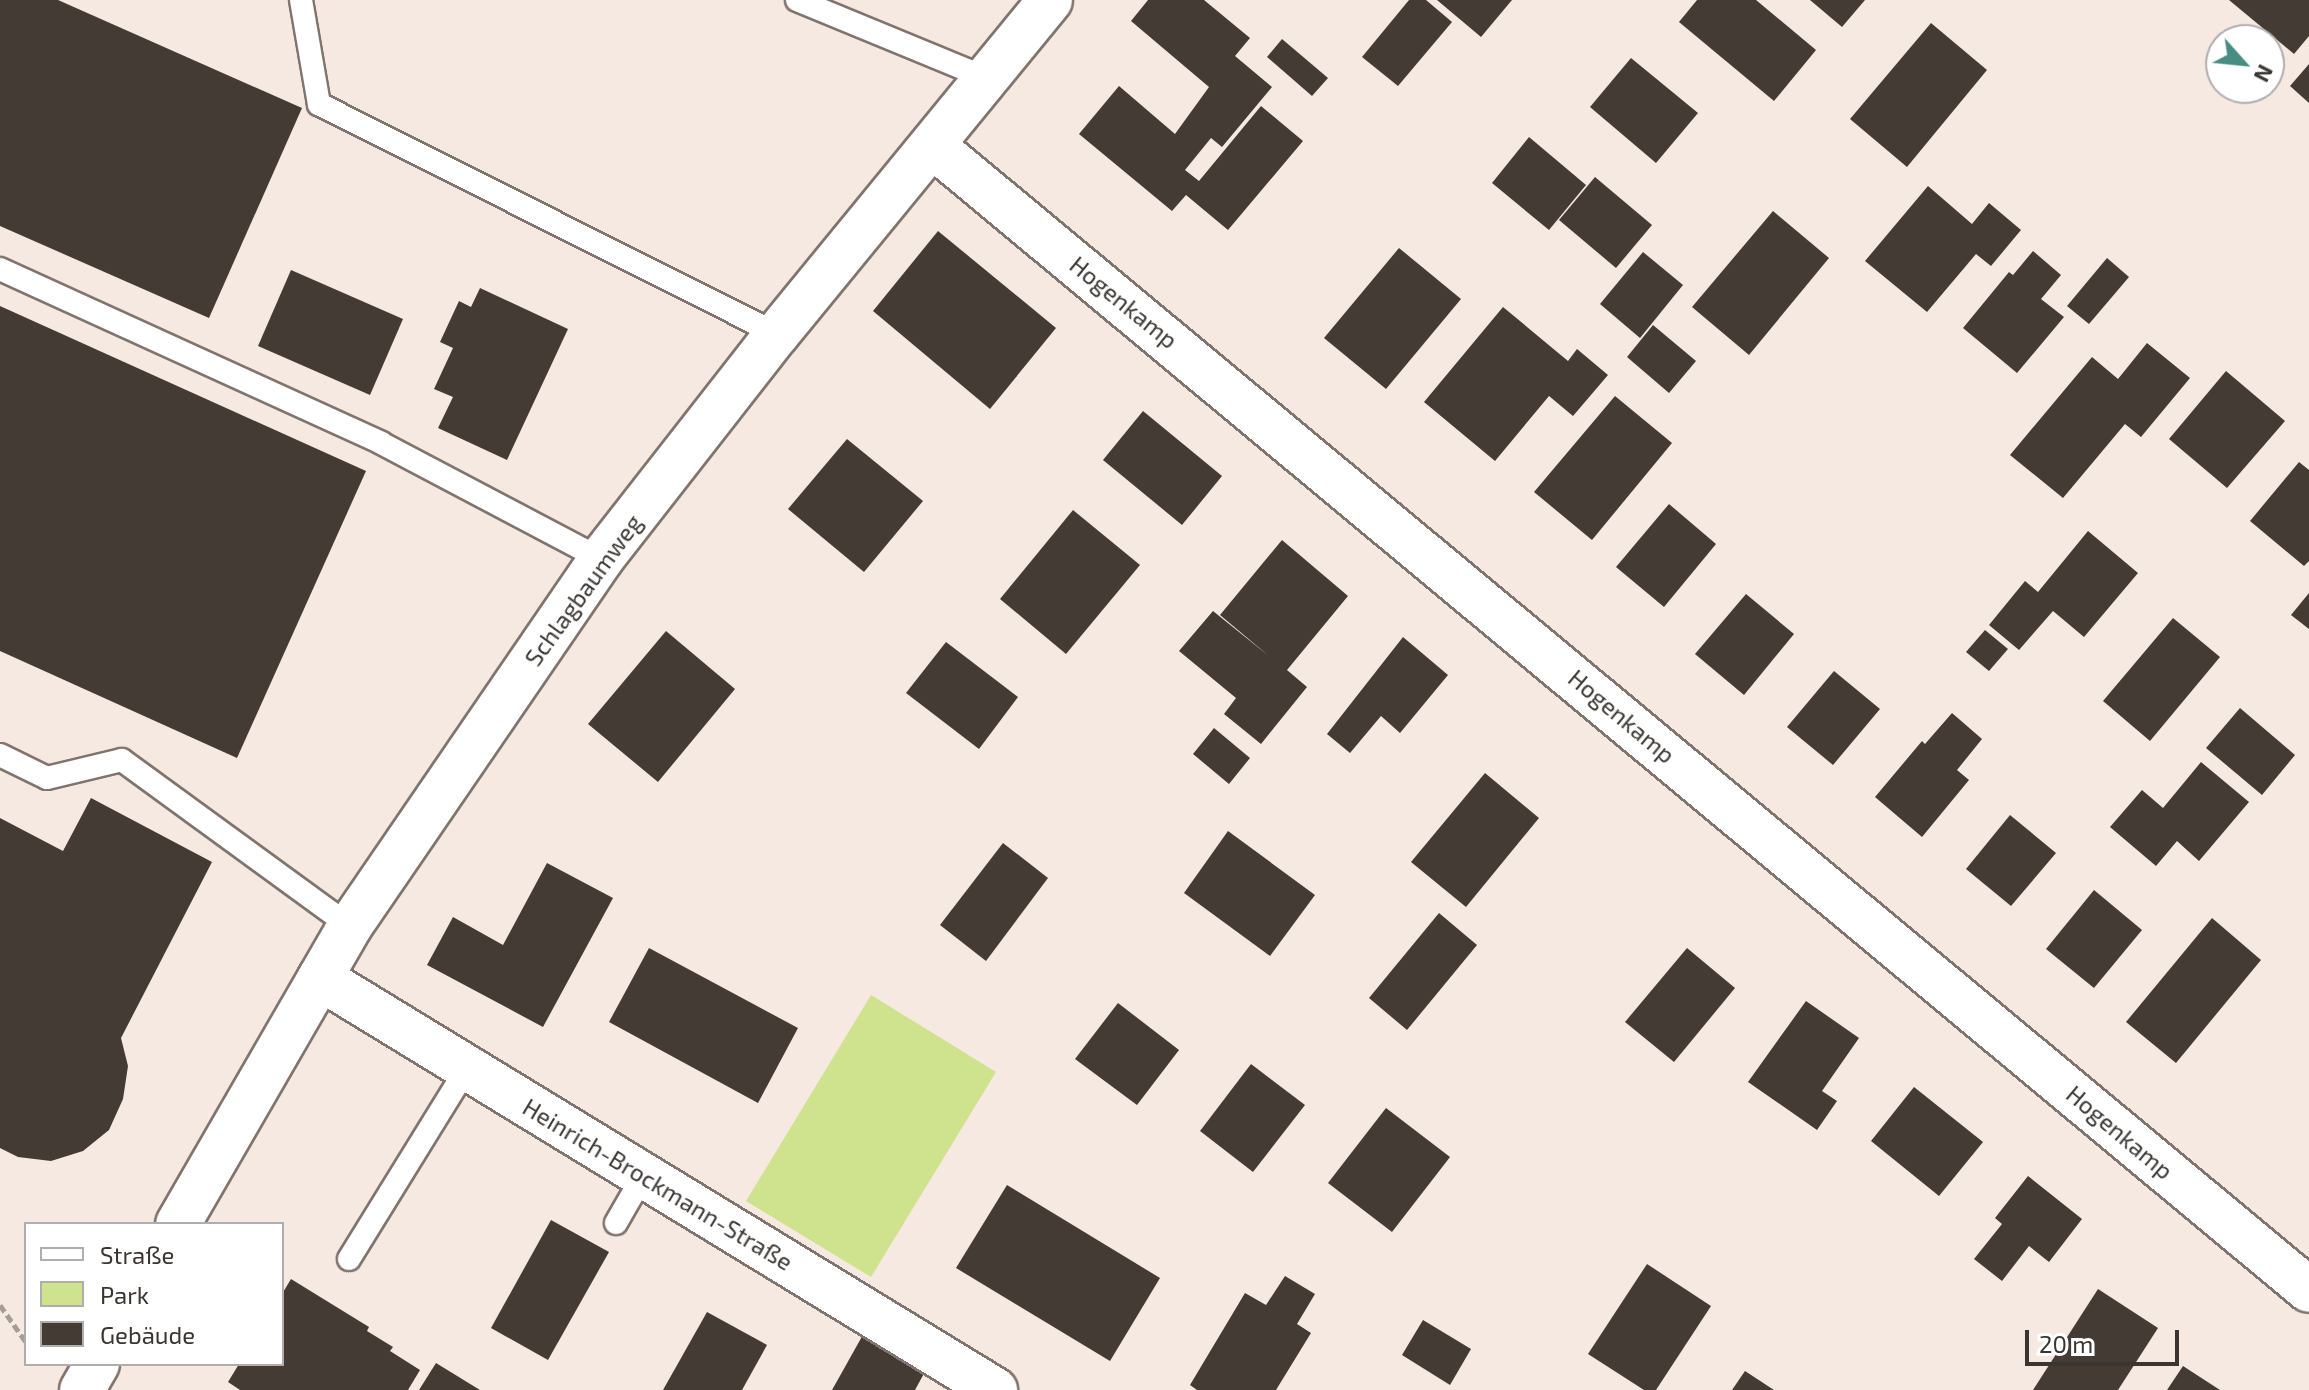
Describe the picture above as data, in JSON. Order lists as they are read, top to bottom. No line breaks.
{"streets":{"street":["Hogenkamp","Schlagbaumweg","Heinrich-Brockmann-Straße"]},"crossings":[["Hogenkamp","Schlagbaumweg"],["Schlagbaumweg","Heinrich-Brockmann-Straße"]],"legend":["Straße","Park","Gebäude"],"scale_bar":"20 m","north":"bottom right"}
